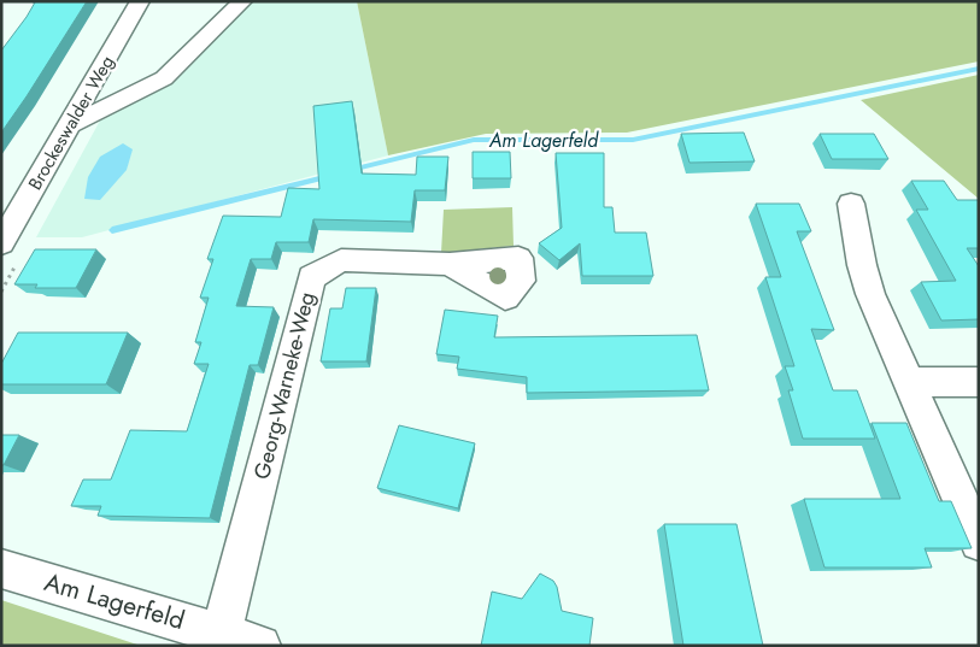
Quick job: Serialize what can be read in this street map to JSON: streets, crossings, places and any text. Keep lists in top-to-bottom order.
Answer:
{
  "streets": {
    "street": ["Brockeswalder Weg", "Georg-Warneke-Weg", "Am Lagerfeld"]
  },
  "crossings": [
    ["Georg-Warneke-Weg", "Am Lagerfeld"]
  ],
  "water": ["Am Lagerfeld"]
}
